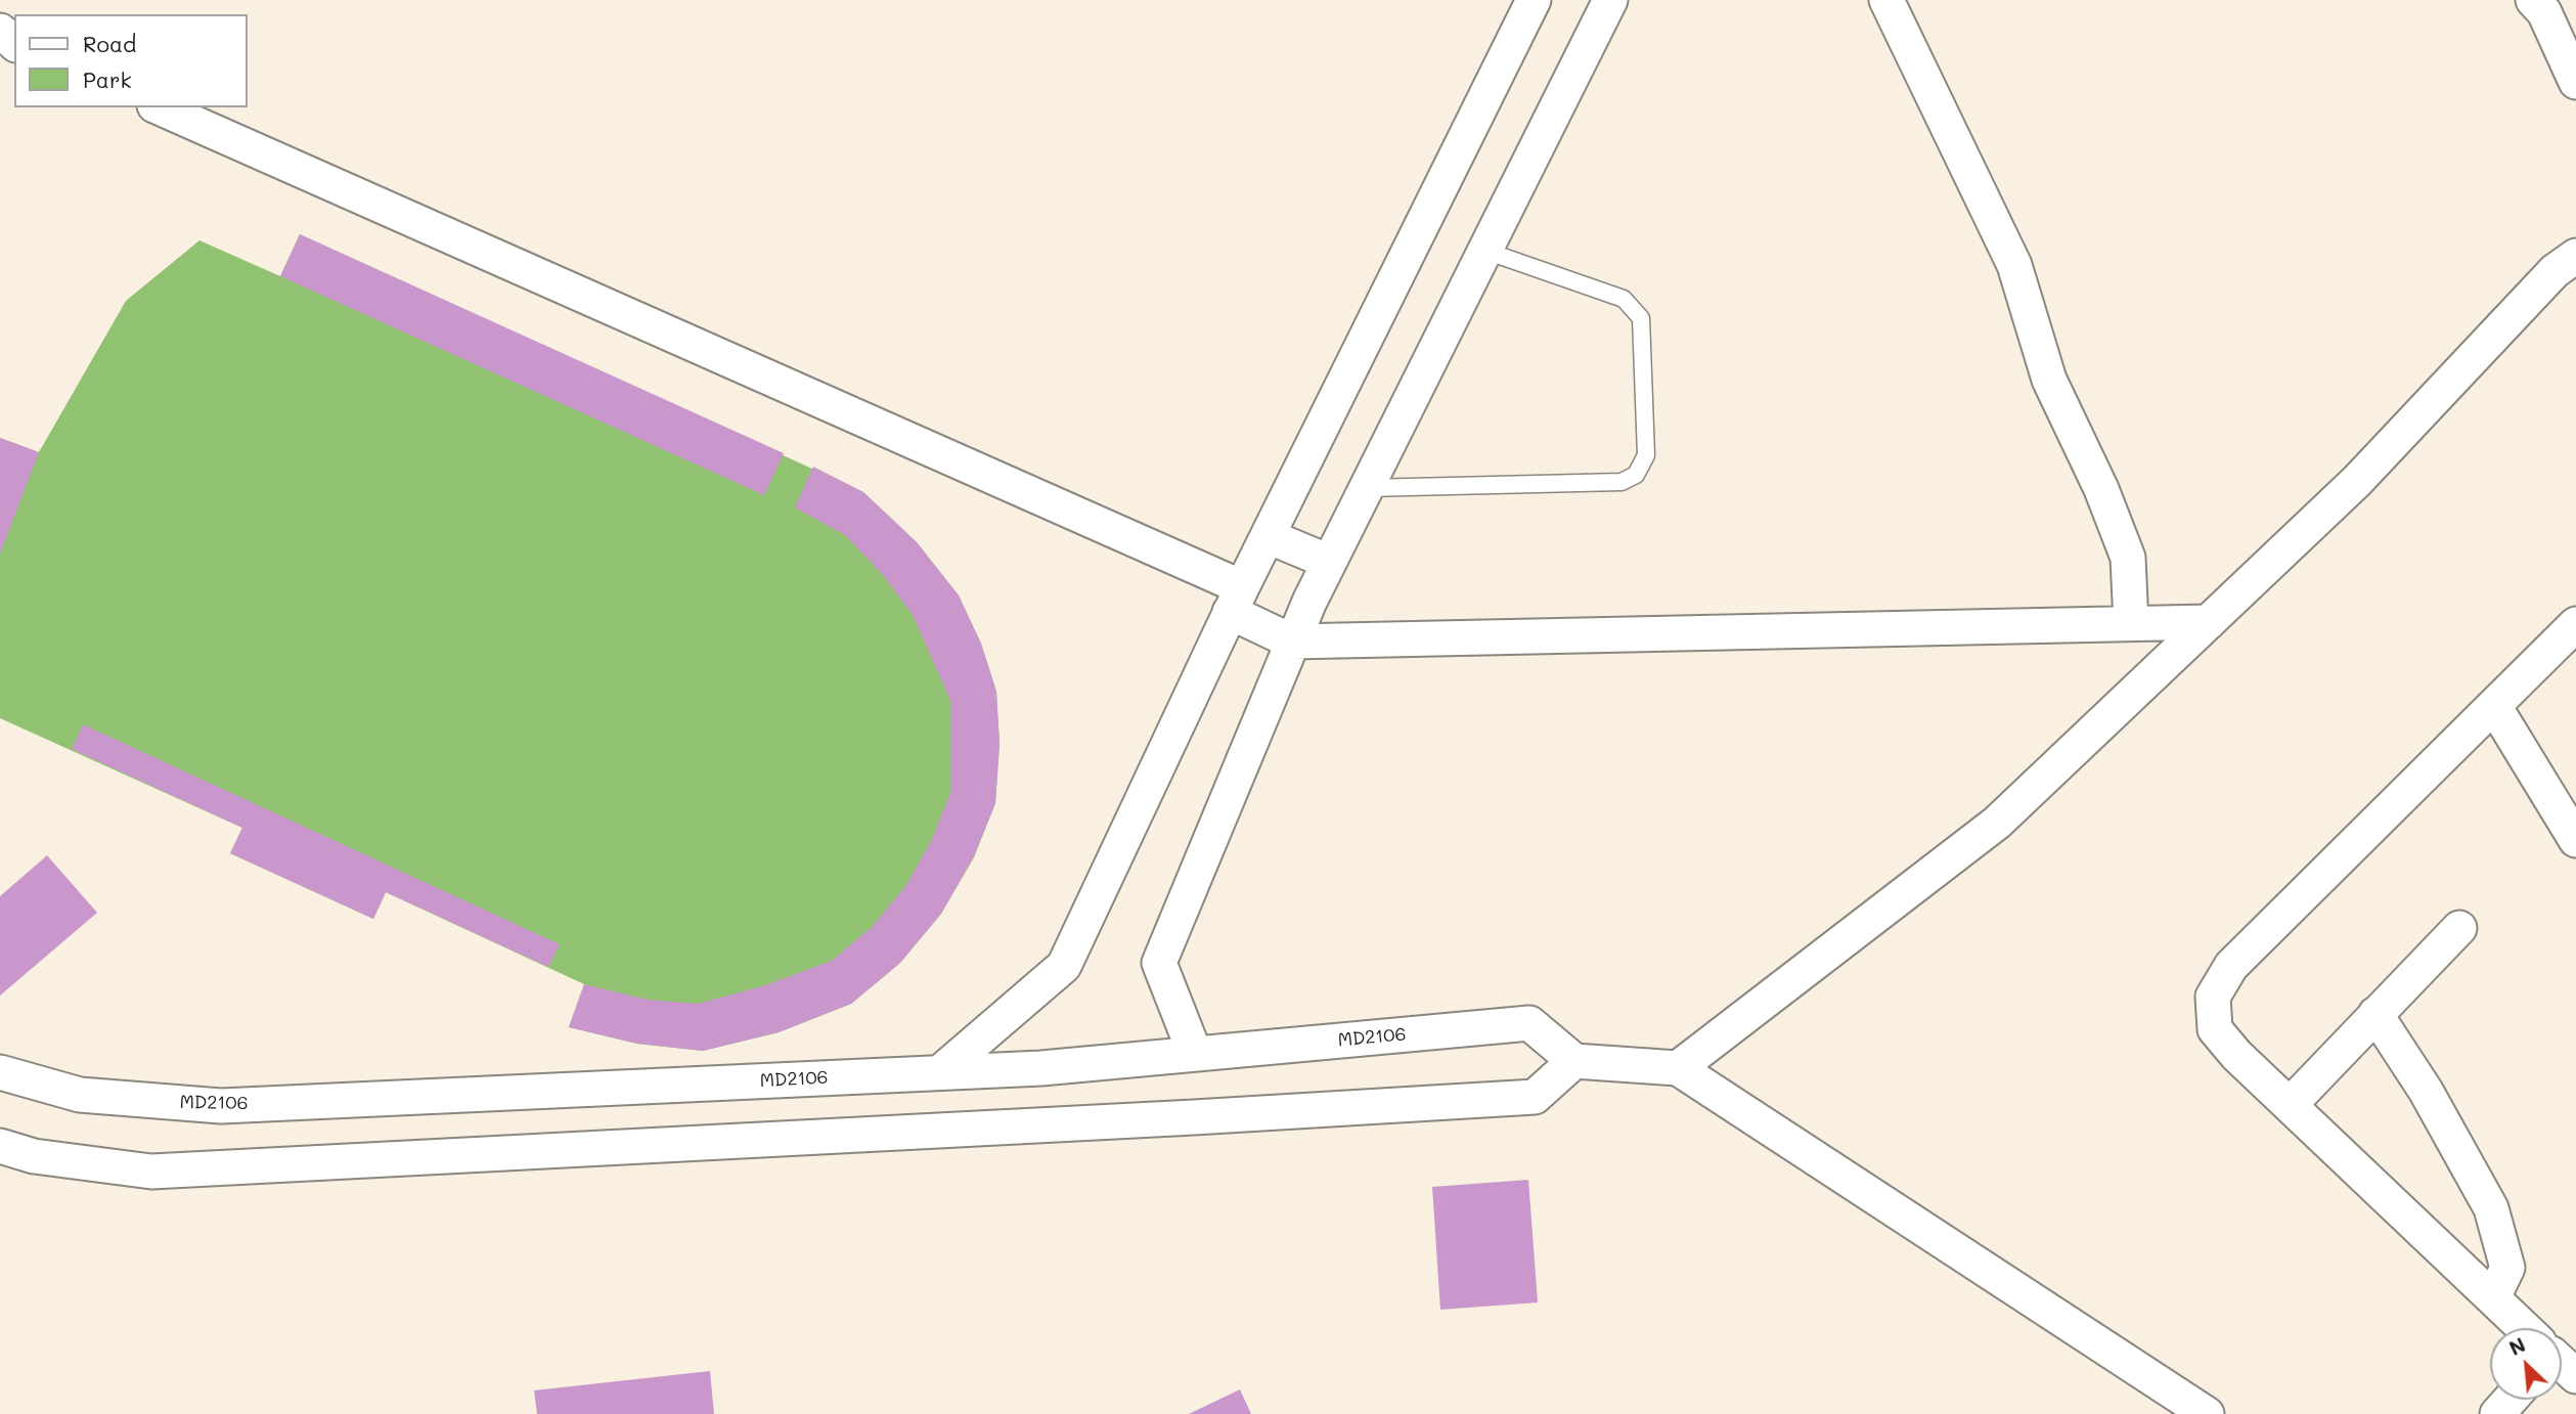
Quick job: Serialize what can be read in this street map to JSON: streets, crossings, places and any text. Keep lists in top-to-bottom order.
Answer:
{
  "streets": {
    "street": ["MD2106"]
  },
  "legend": ["Road", "Park"],
  "north": "top left"
}
